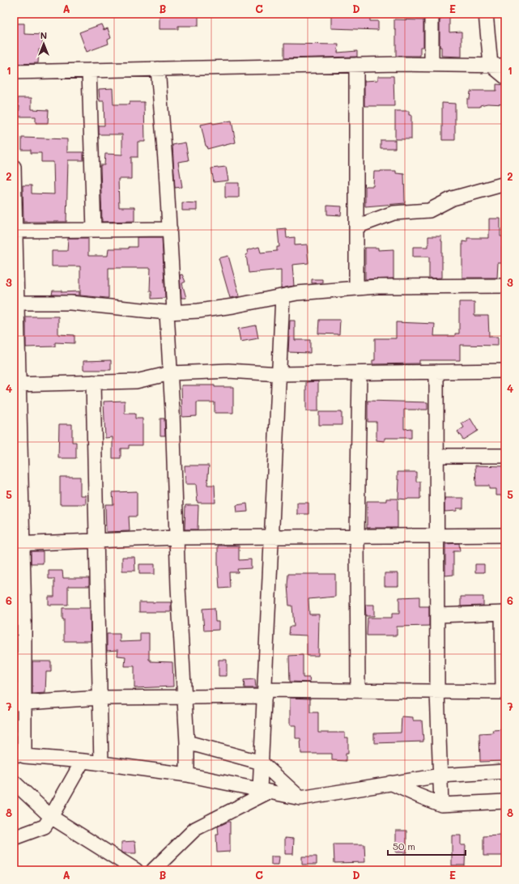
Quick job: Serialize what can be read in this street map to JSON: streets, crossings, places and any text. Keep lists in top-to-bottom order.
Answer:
{
  "scale_bar": "50 m",
  "north": "top",
  "grid": {
    "columns": [
      "A",
      "B",
      "C",
      "D",
      "E"
    ],
    "rows": [
      "1",
      "2",
      "3",
      "4",
      "5",
      "6",
      "7",
      "8"
    ]
  }
}
